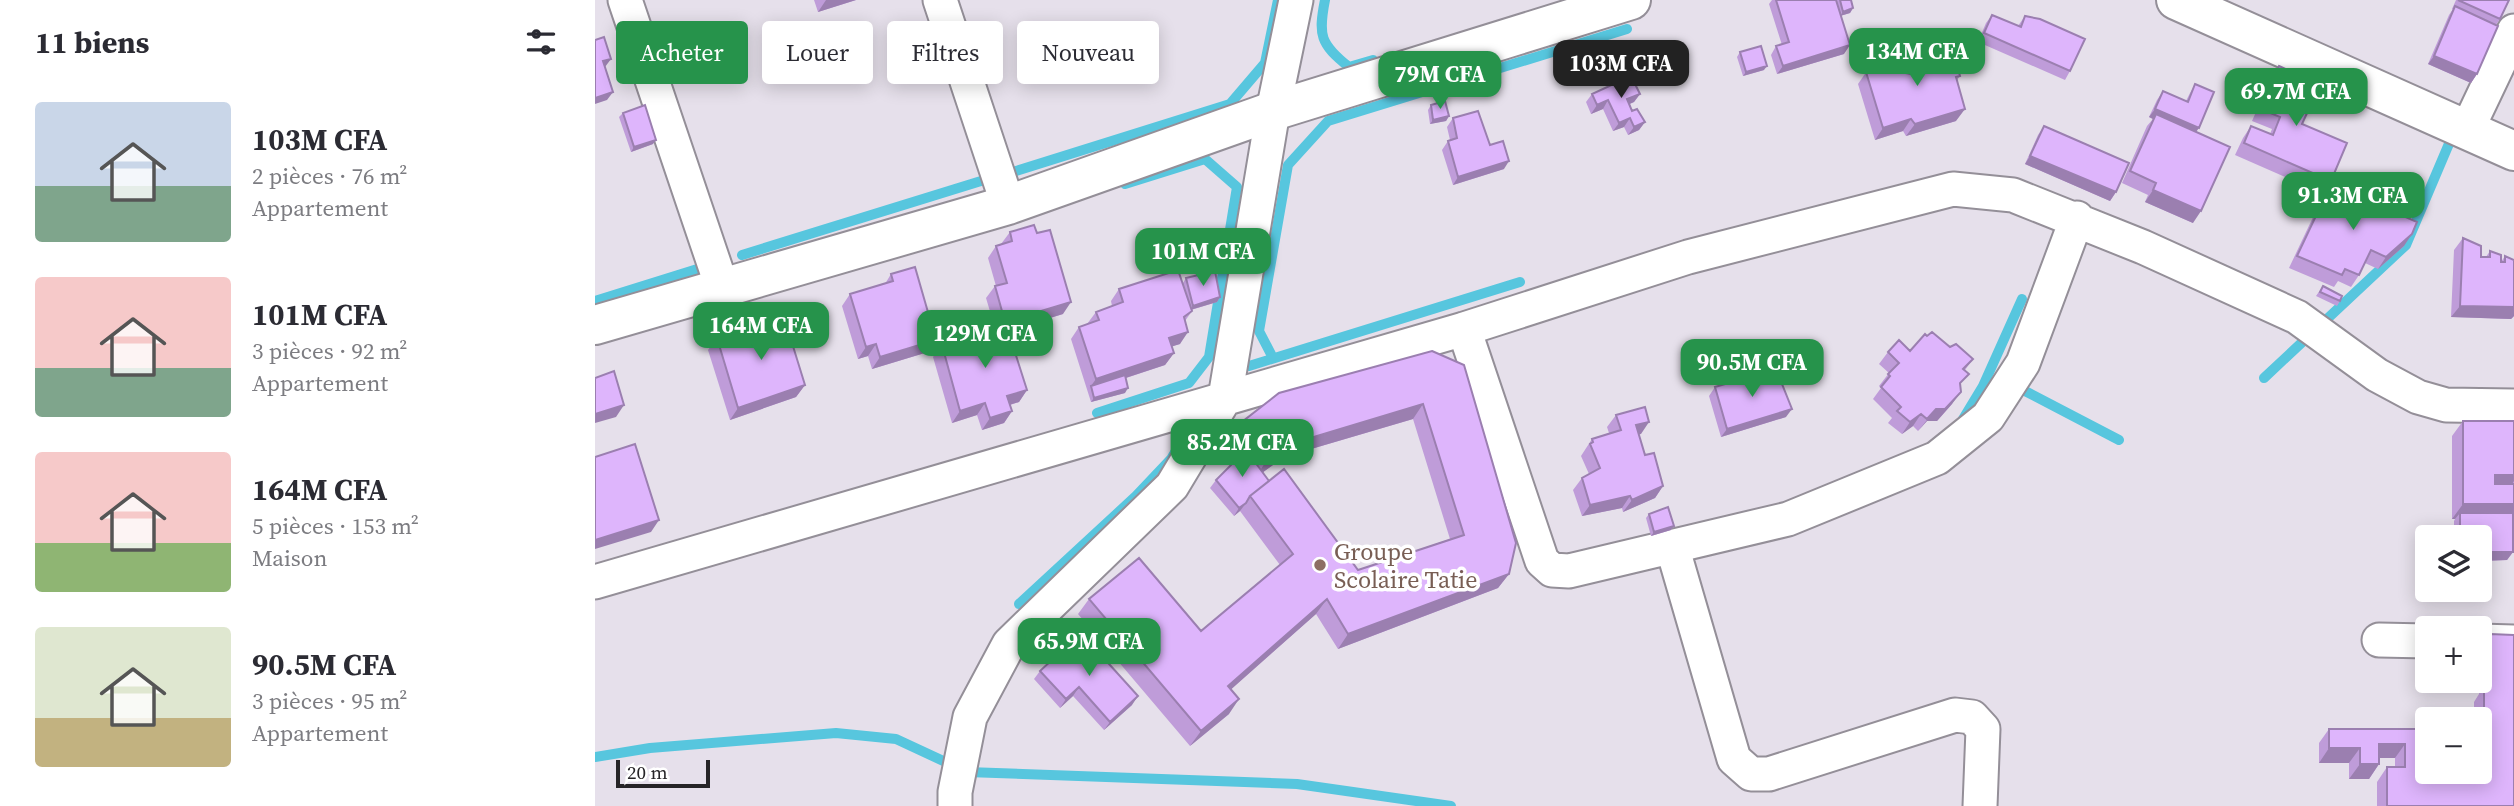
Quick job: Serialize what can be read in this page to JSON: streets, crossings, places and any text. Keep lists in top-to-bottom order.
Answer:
{
  "places": ["Groupe Scolaire Tatie"],
  "scale_bar": "20 m",
  "page": {
    "heading": "11 biens",
    "chip": [
      "Acheter",
      "Louer",
      "Filtres",
      "Nouveau"
    ],
    "price": [
      "134M CFA",
      "103M CFA",
      "79M CFA",
      "69.7M CFA",
      "91.3M CFA",
      "101M CFA",
      "164M CFA",
      "129M CFA",
      "90.5M CFA",
      "85.2M CFA",
      "65.9M CFA"
    ],
    "list": [
      {
        "name": "103M CFA",
        "note": "2 pièces · 76 m² · Appartement"
      },
      {
        "name": "101M CFA",
        "note": "3 pièces · 92 m² · Appartement"
      },
      {
        "name": "164M CFA",
        "note": "5 pièces · 153 m² · Maison"
      },
      {
        "name": "90.5M CFA",
        "note": "3 pièces · 95 m² · Appartement"
      }
    ],
    "map_buttons": ["+", "−"],
    "scale": "20 m"
  }
}
